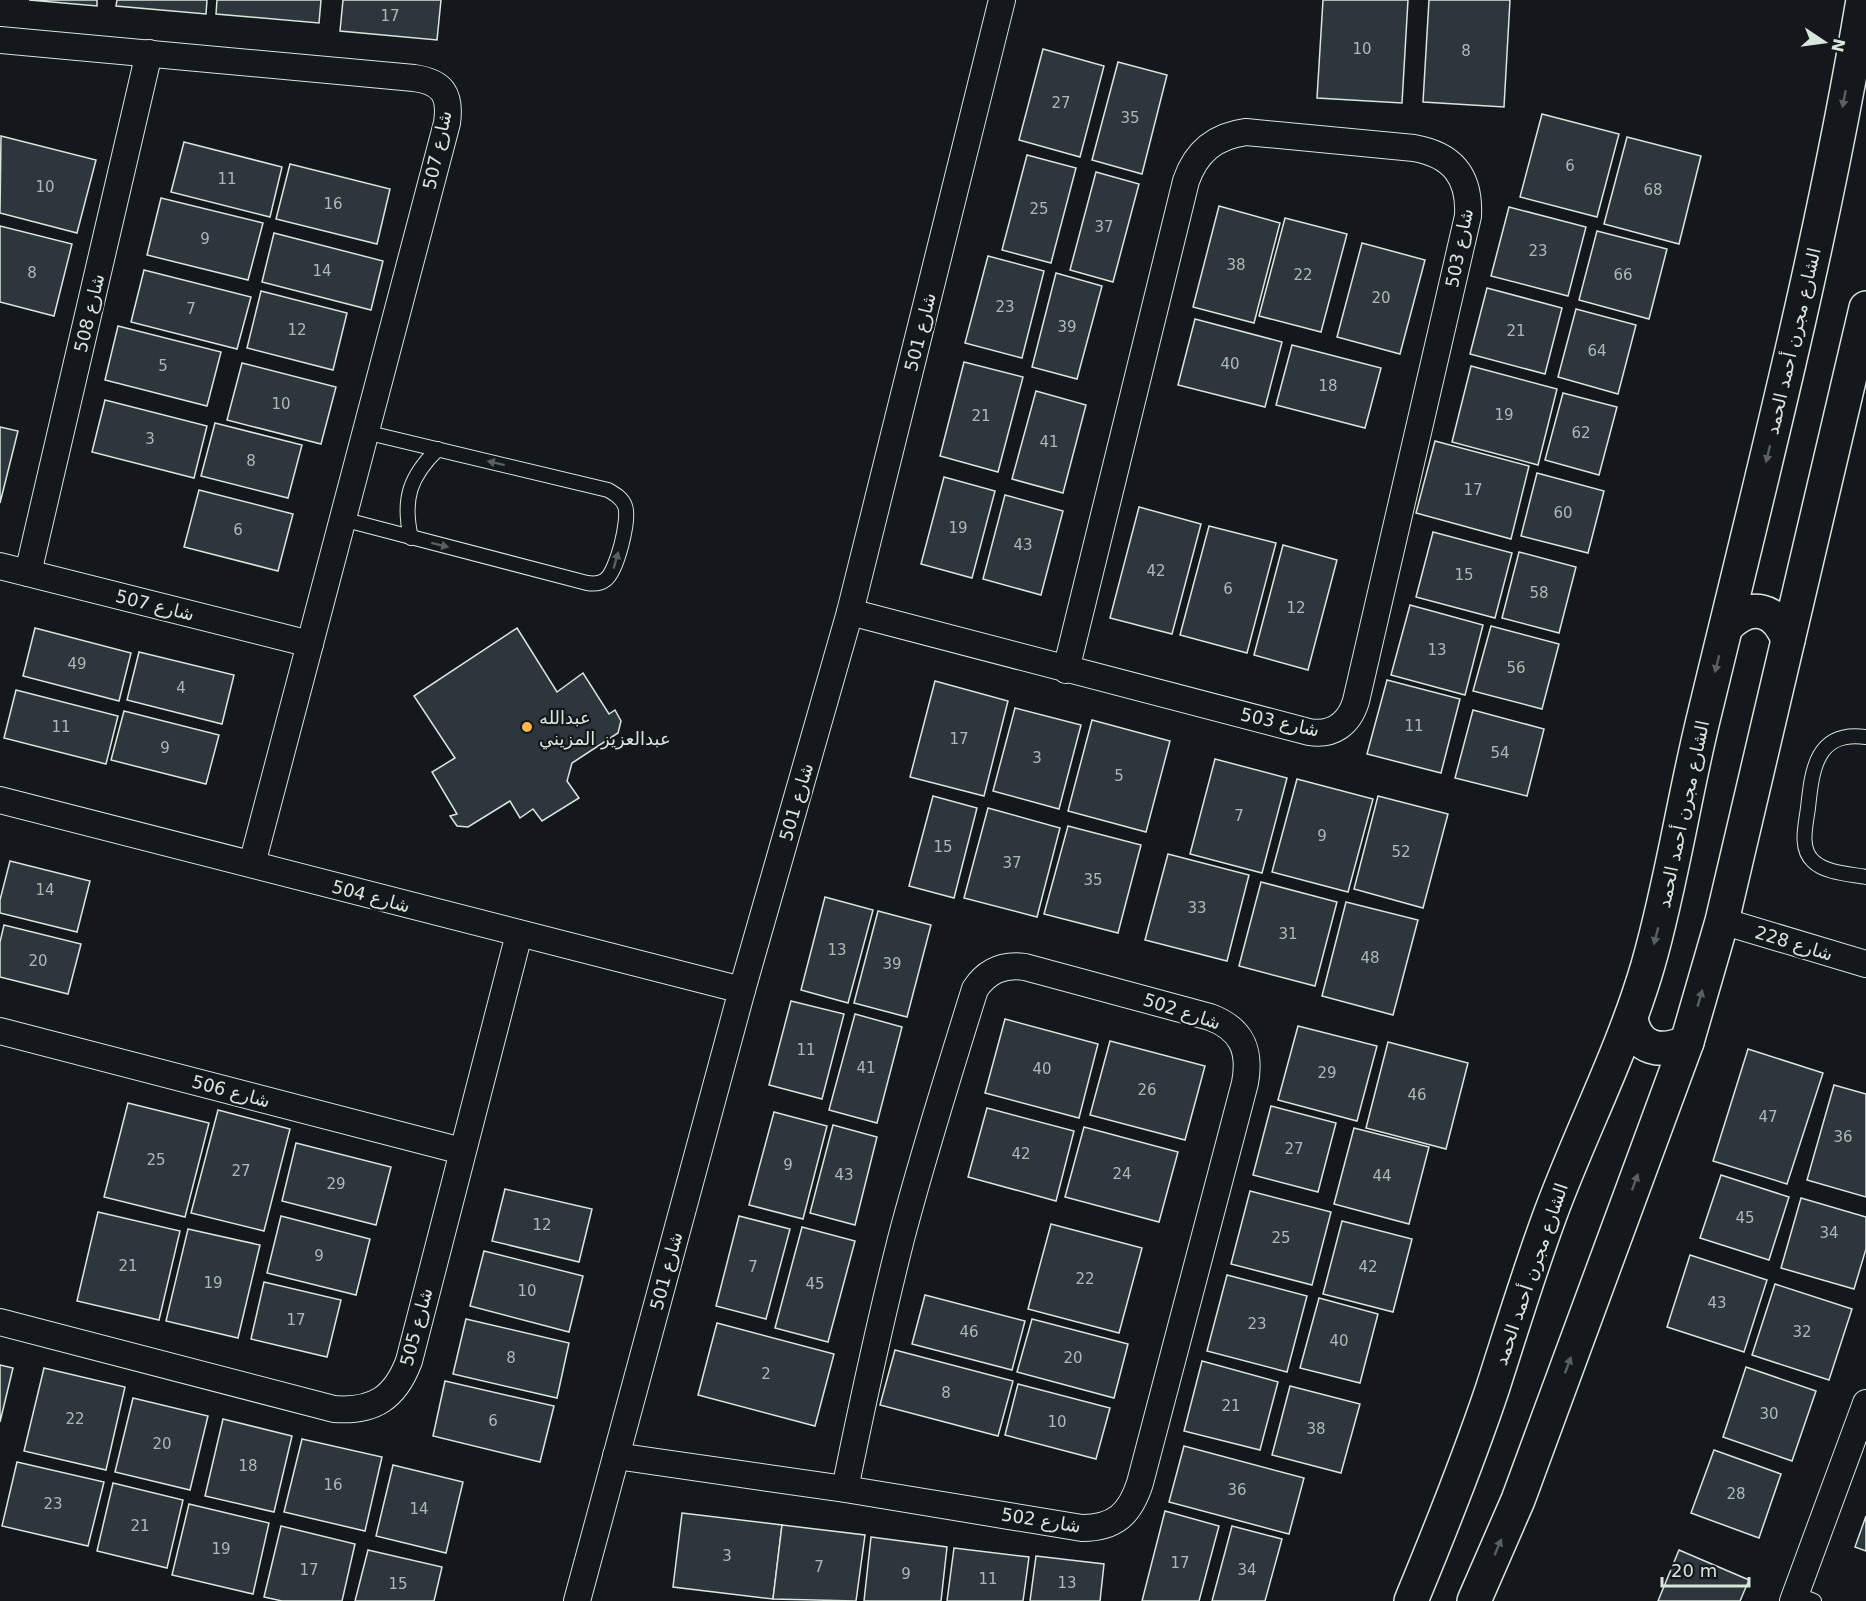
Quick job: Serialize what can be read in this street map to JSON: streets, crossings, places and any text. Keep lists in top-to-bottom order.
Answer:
{
  "streets": {
    "street": [
      "شارع 507",
      "شارع 503",
      "شارع 508",
      "شارع 501",
      "الشارع مجرن أحمد الحمد",
      "شارع 504",
      "شارع 228",
      "شارع 502",
      "شارع 506",
      "شارع 505"
    ]
  },
  "crossings": [
    ["شارع 507", "شارع 508"],
    ["شارع 507", "شارع 504"],
    ["شارع 503", "شارع 501"],
    ["شارع 501", "شارع 504"],
    ["شارع 501", "شارع 502"],
    ["شارع 504", "شارع 505"],
    ["شارع 506", "شارع 505"]
  ],
  "places": ["عبدالله عبدالعزيز المزيني"],
  "house_numbers": [
    "17",
    "10",
    "8",
    "27",
    "35",
    "6",
    "11",
    "10",
    "68",
    "16",
    "25",
    "37",
    "9",
    "23",
    "38",
    "14",
    "8",
    "22",
    "66",
    "20",
    "23",
    "7",
    "39",
    "12",
    "21",
    "64",
    "40",
    "5",
    "18",
    "10",
    "19",
    "21",
    "62",
    "3",
    "41",
    "8",
    "17",
    "60",
    "19",
    "6",
    "43",
    "42",
    "15",
    "6",
    "58",
    "12",
    "13",
    "49",
    "56",
    "4",
    "11",
    "11",
    "17",
    "9",
    "54",
    "3",
    "5",
    "7",
    "9",
    "15",
    "52",
    "37",
    "35",
    "14",
    "33",
    "31",
    "13",
    "48",
    "20",
    "39",
    "11",
    "41",
    "40",
    "29",
    "26",
    "46",
    "47",
    "36",
    "27",
    "42",
    "25",
    "9",
    "27",
    "24",
    "43",
    "44",
    "29",
    "45",
    "12",
    "34",
    "25",
    "9",
    "21",
    "7",
    "42",
    "22",
    "19",
    "45",
    "10",
    "43",
    "17",
    "23",
    "46",
    "32",
    "40",
    "8",
    "20",
    "2",
    "8",
    "21",
    "30",
    "22",
    "6",
    "10",
    "38",
    "20",
    "18",
    "16",
    "36",
    "28",
    "23",
    "14",
    "21",
    "19",
    "3",
    "17",
    "7",
    "17",
    "34",
    "9",
    "11",
    "13",
    "15"
  ],
  "scale_bar": "20 m",
  "north": "right"
}
